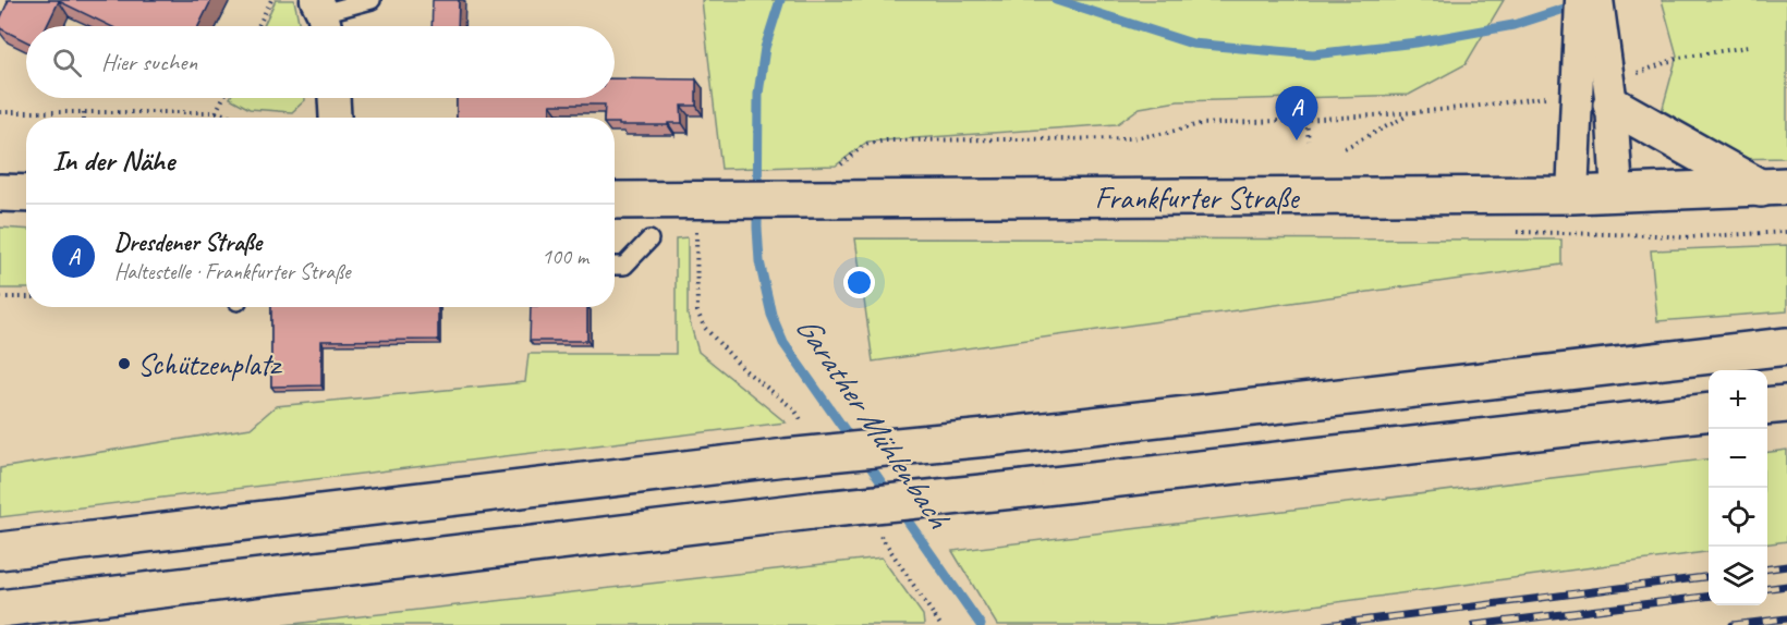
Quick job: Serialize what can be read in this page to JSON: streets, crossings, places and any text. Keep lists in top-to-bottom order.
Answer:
{
  "streets": {
    "main road": ["Frankfurter Straße"]
  },
  "water": ["Garather Mühlenbach"],
  "places": ["Schützenplatz"],
  "page": {
    "search": "Hier suchen",
    "pins": "A",
    "heading": "In der Nähe",
    "list": [
      {
        "mark": "A",
        "name": "Dresdener Straße",
        "note": "Haltestelle · Frankfurter Straße",
        "value": "100 m"
      }
    ],
    "map_buttons": ["+", "−"]
  }
}
